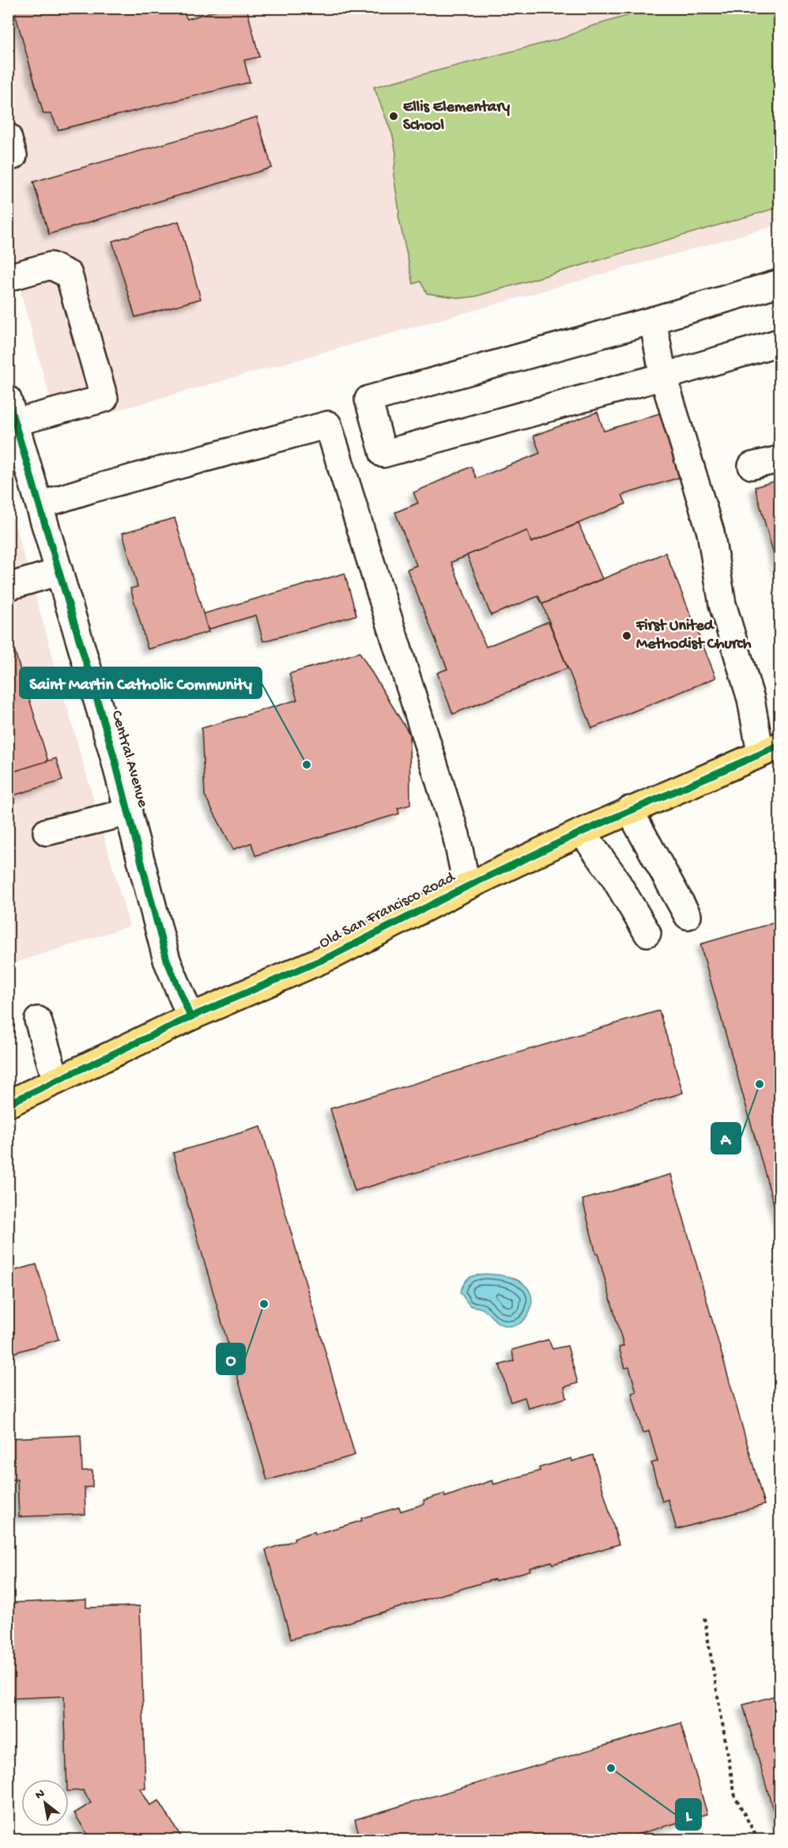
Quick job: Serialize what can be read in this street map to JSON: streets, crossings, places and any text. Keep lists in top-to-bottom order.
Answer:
{
  "streets": {
    "main road": ["Old San Francisco Road"],
    "street": ["Central Avenue"]
  },
  "crossings": [
    ["Central Avenue", "Old San Francisco Road"]
  ],
  "places": [
    "Ellis Elementary School",
    "First United Methodist Church",
    "Saint Martin Catholic Community",
    "A",
    "O",
    "L"
  ],
  "north": "top left"
}
